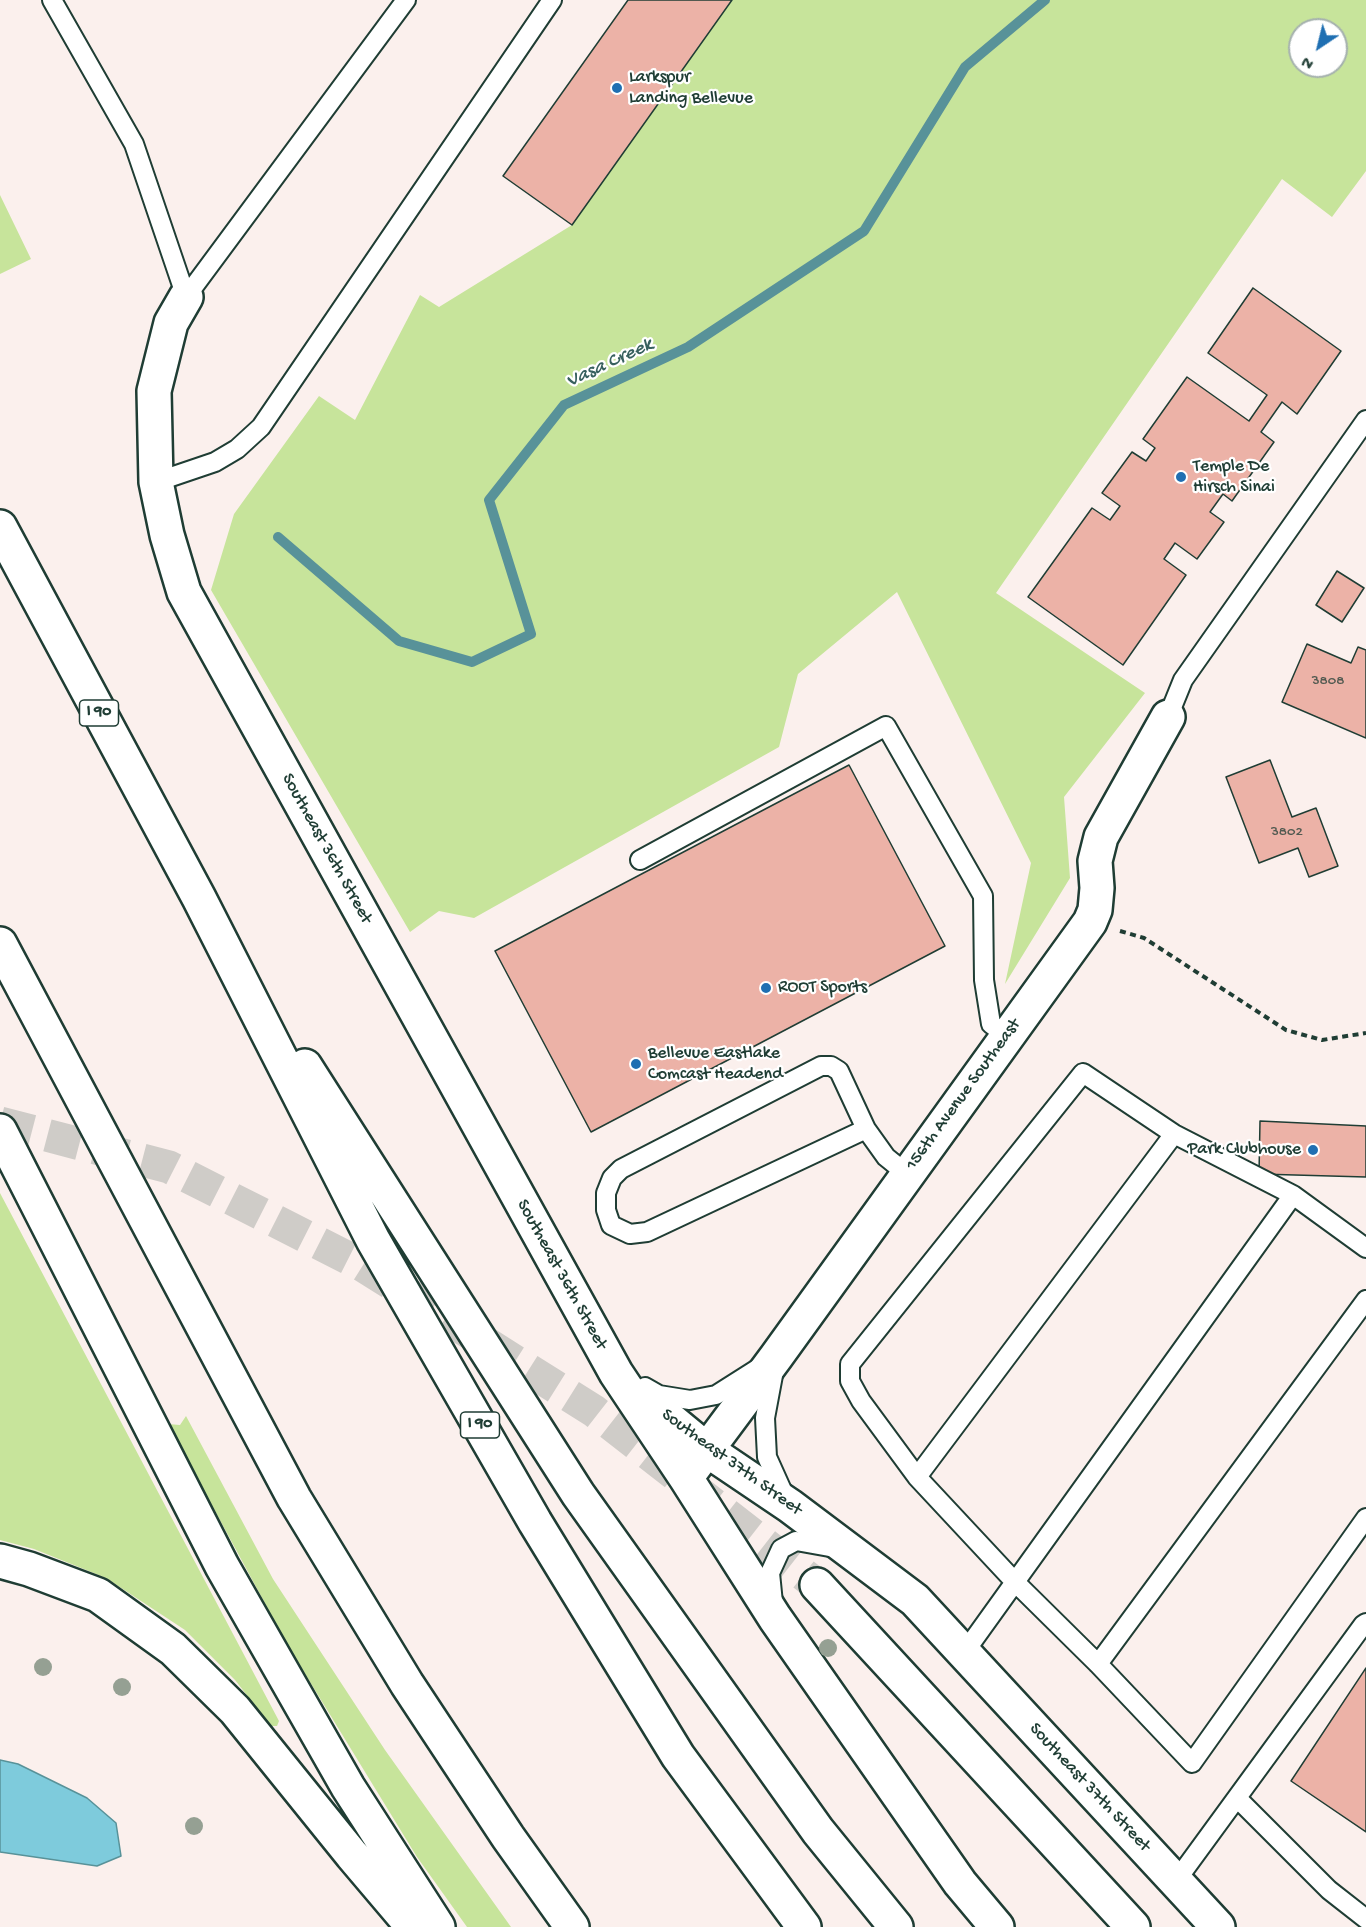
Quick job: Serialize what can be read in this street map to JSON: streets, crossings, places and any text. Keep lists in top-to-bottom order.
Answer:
{
  "streets": {
    "main road": [
      "I 90",
      "Southeast 36th Street",
      "156th Avenue Southeast",
      "Southeast 37th Street"
    ]
  },
  "crossings": [
    ["Southeast 36th Street", "Southeast 37th Street"],
    ["156th Avenue Southeast", "Southeast 37th Street"]
  ],
  "water": ["Vasa Creek"],
  "places": [
    "Larkspur Landing Bellevue",
    "Temple De Hirsch Sinai",
    "ROOT Sports",
    "Bellevue Eastlake Comcast Headend",
    "Park Clubhouse"
  ],
  "house_numbers": ["3808", "3802"],
  "north": "bottom left"
}
